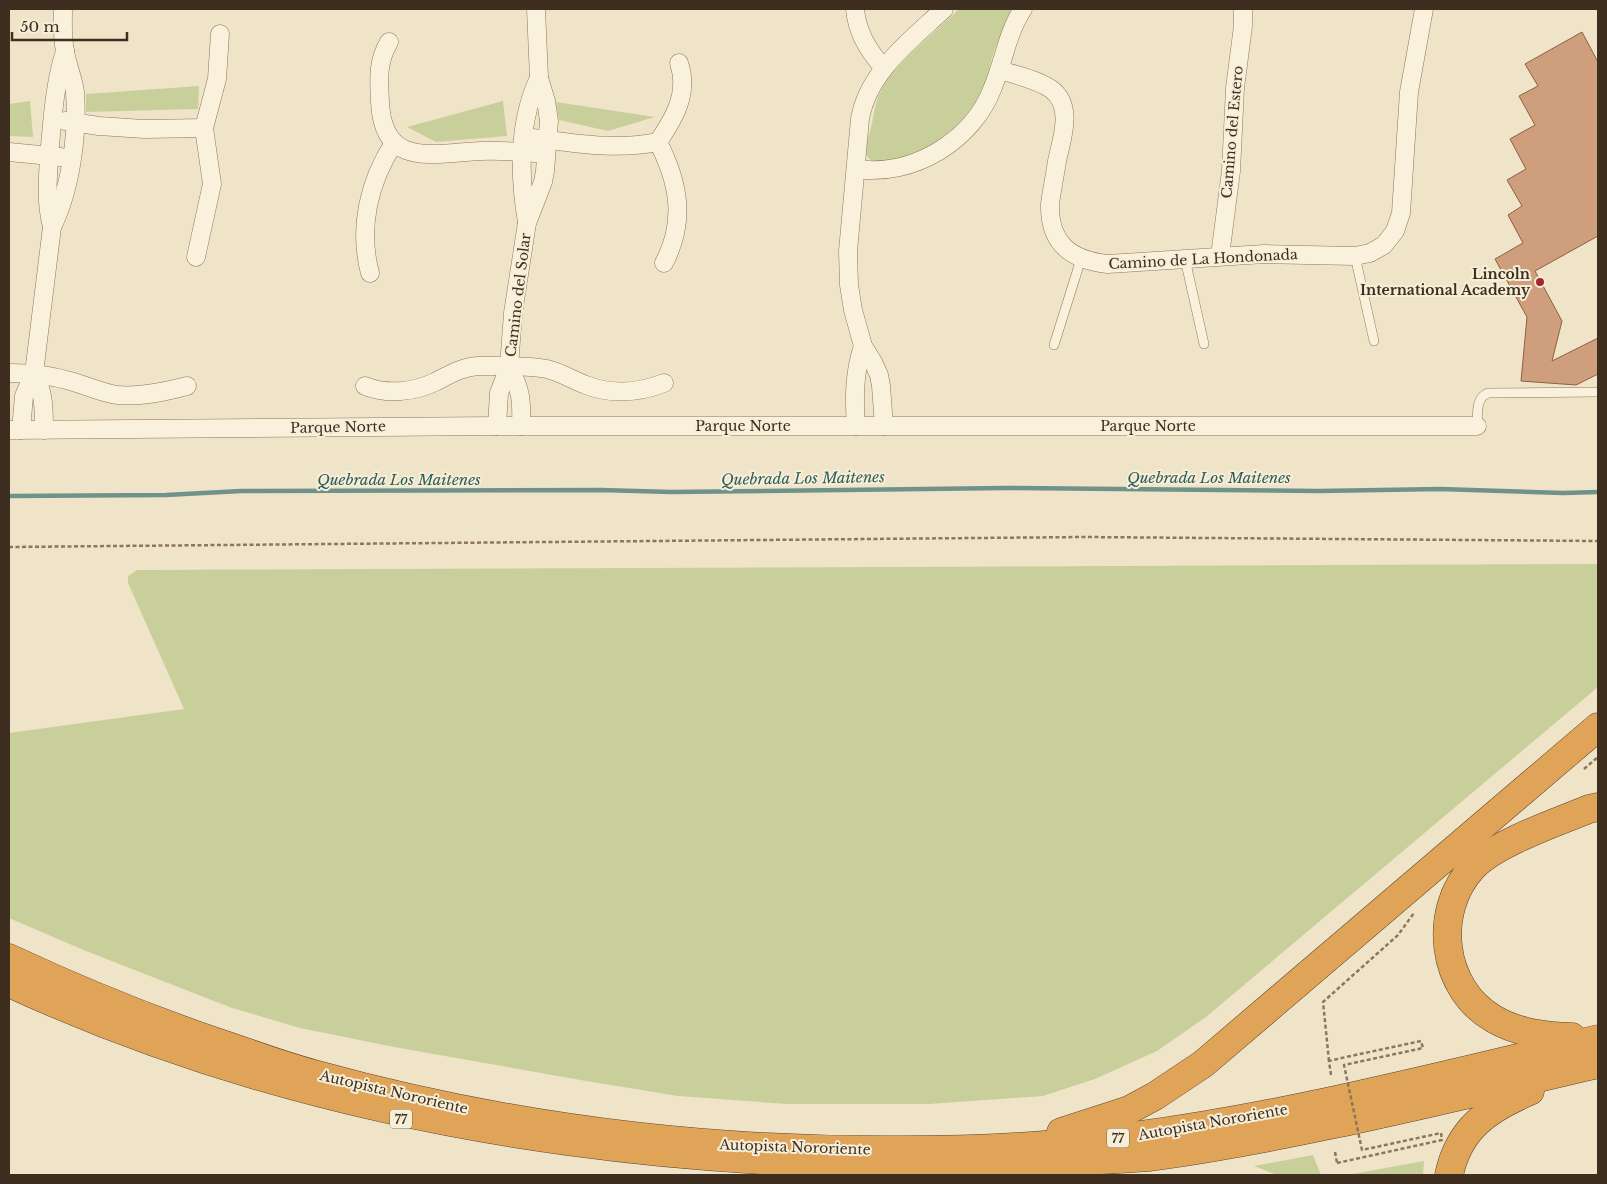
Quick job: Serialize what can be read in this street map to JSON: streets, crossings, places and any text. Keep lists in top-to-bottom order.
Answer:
{
  "streets": {
    "highway": ["Autopista Nororiente", "77"],
    "street": [
      "Camino del Estero",
      "Camino de La Hondonada",
      "Camino del Solar",
      "Parque Norte"
    ]
  },
  "crossings": [
    ["Camino del Estero", "Camino de La Hondonada"],
    ["Camino del Solar", "Parque Norte"]
  ],
  "water": ["Quebrada Los Maitenes"],
  "places": ["Lincoln International Academy"],
  "scale_bar": "50 m"
}
